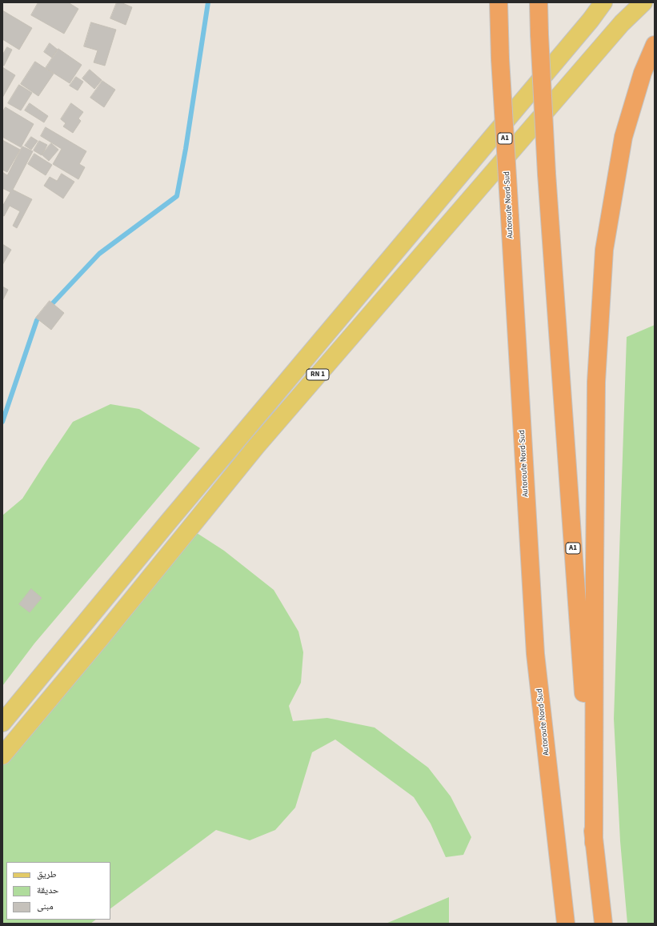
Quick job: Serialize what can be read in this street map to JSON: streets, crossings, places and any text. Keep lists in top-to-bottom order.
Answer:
{
  "streets": {
    "highway": ["A1", "Autoroute Nord-Sud"],
    "main road": ["RN 1"]
  },
  "legend": ["طريق", "حديقة", "مبنى"]
}
